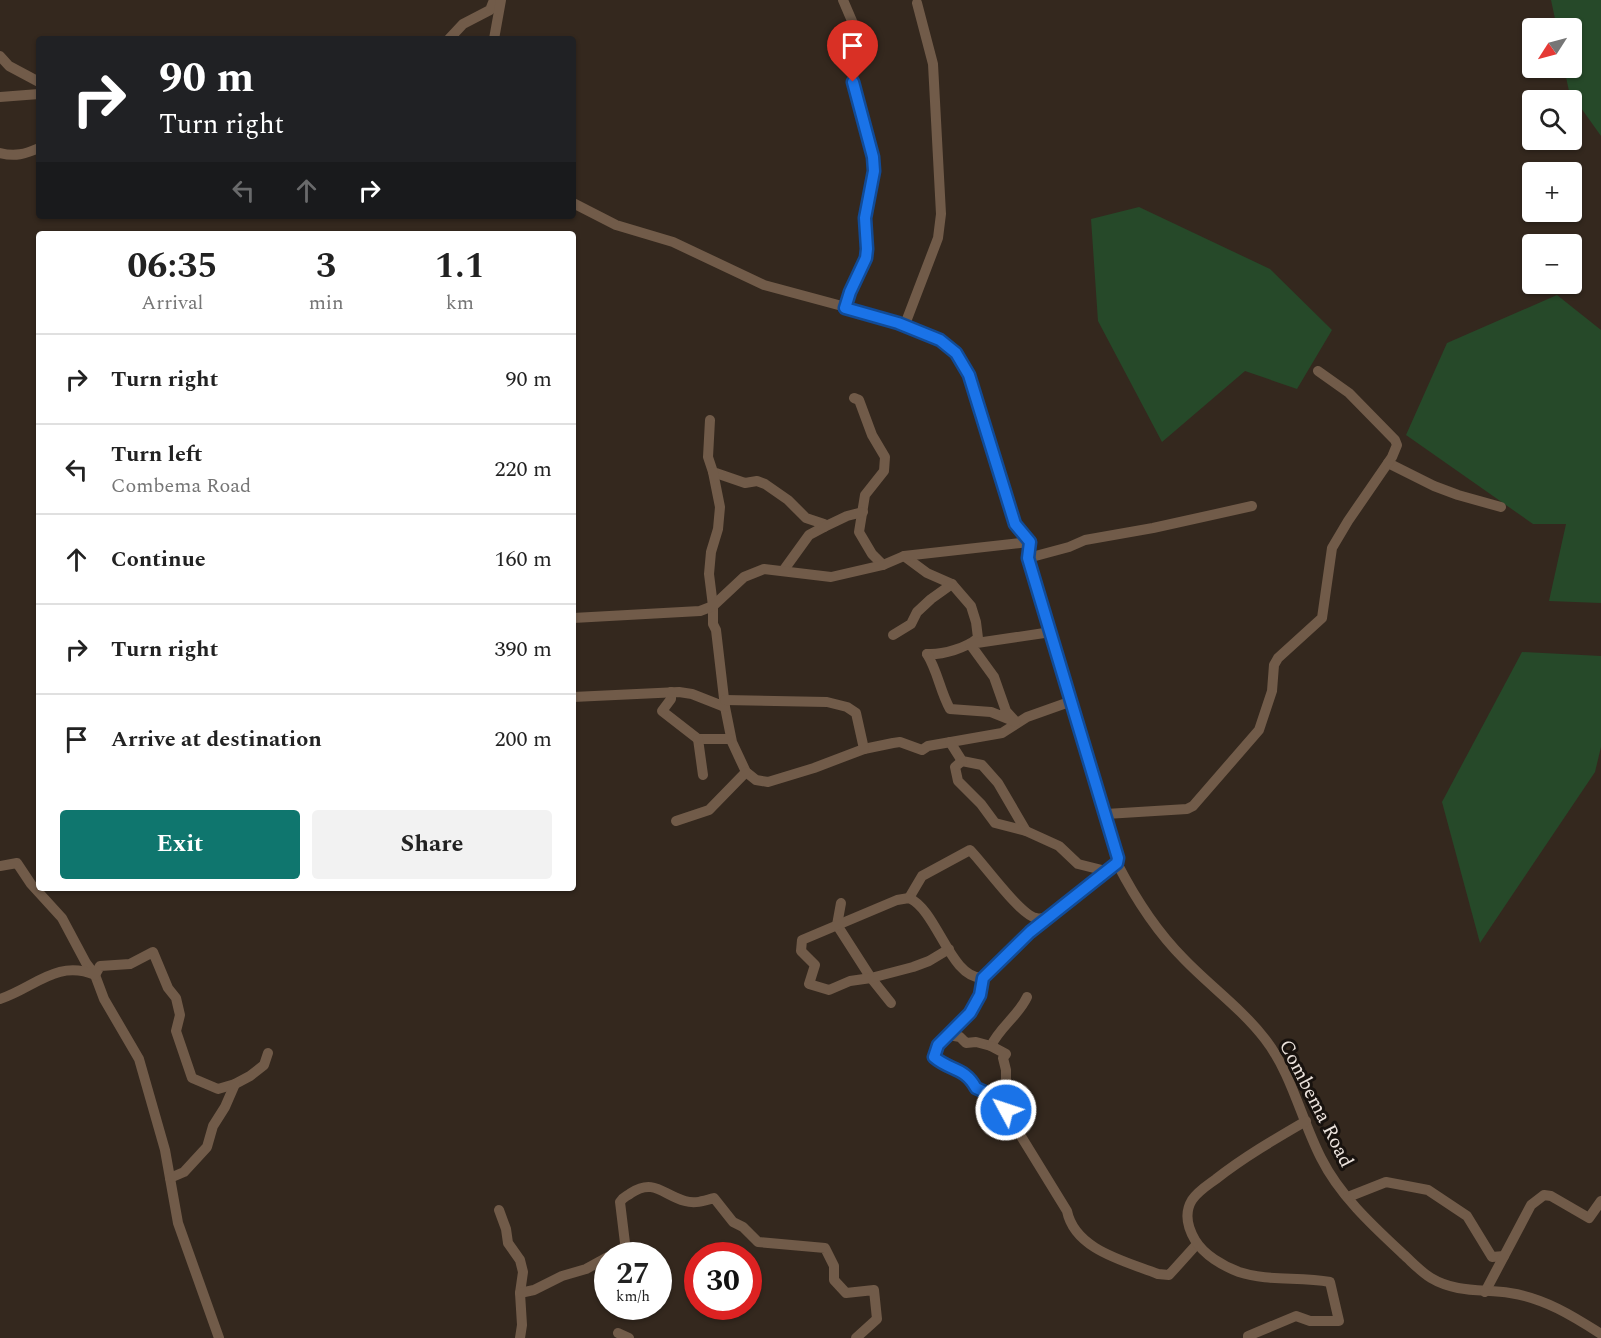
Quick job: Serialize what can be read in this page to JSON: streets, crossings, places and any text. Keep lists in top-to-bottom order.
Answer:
{
  "streets": {
    "street": ["Combema Road"]
  },
  "north": "bottom left",
  "page": {
    "map_buttons": ["+", "−"],
    "turn": ["90 m", "Turn right"],
    "eta": [
      "06:35",
      "Arrival",
      "3",
      "min",
      "1.1",
      "km"
    ],
    "list": [
      {
        "name": "Turn right",
        "value": "90 m"
      },
      {
        "name": "Turn left",
        "note": "Combema Road",
        "value": "220 m"
      },
      {
        "name": "Continue",
        "value": "160 m"
      },
      {
        "name": "Turn right",
        "value": "390 m"
      },
      {
        "name": "Arrive at destination",
        "value": "200 m"
      }
    ],
    "buttons": ["Exit", "Share"],
    "speed": "27 km/h",
    "limit": "30"
  }
}
